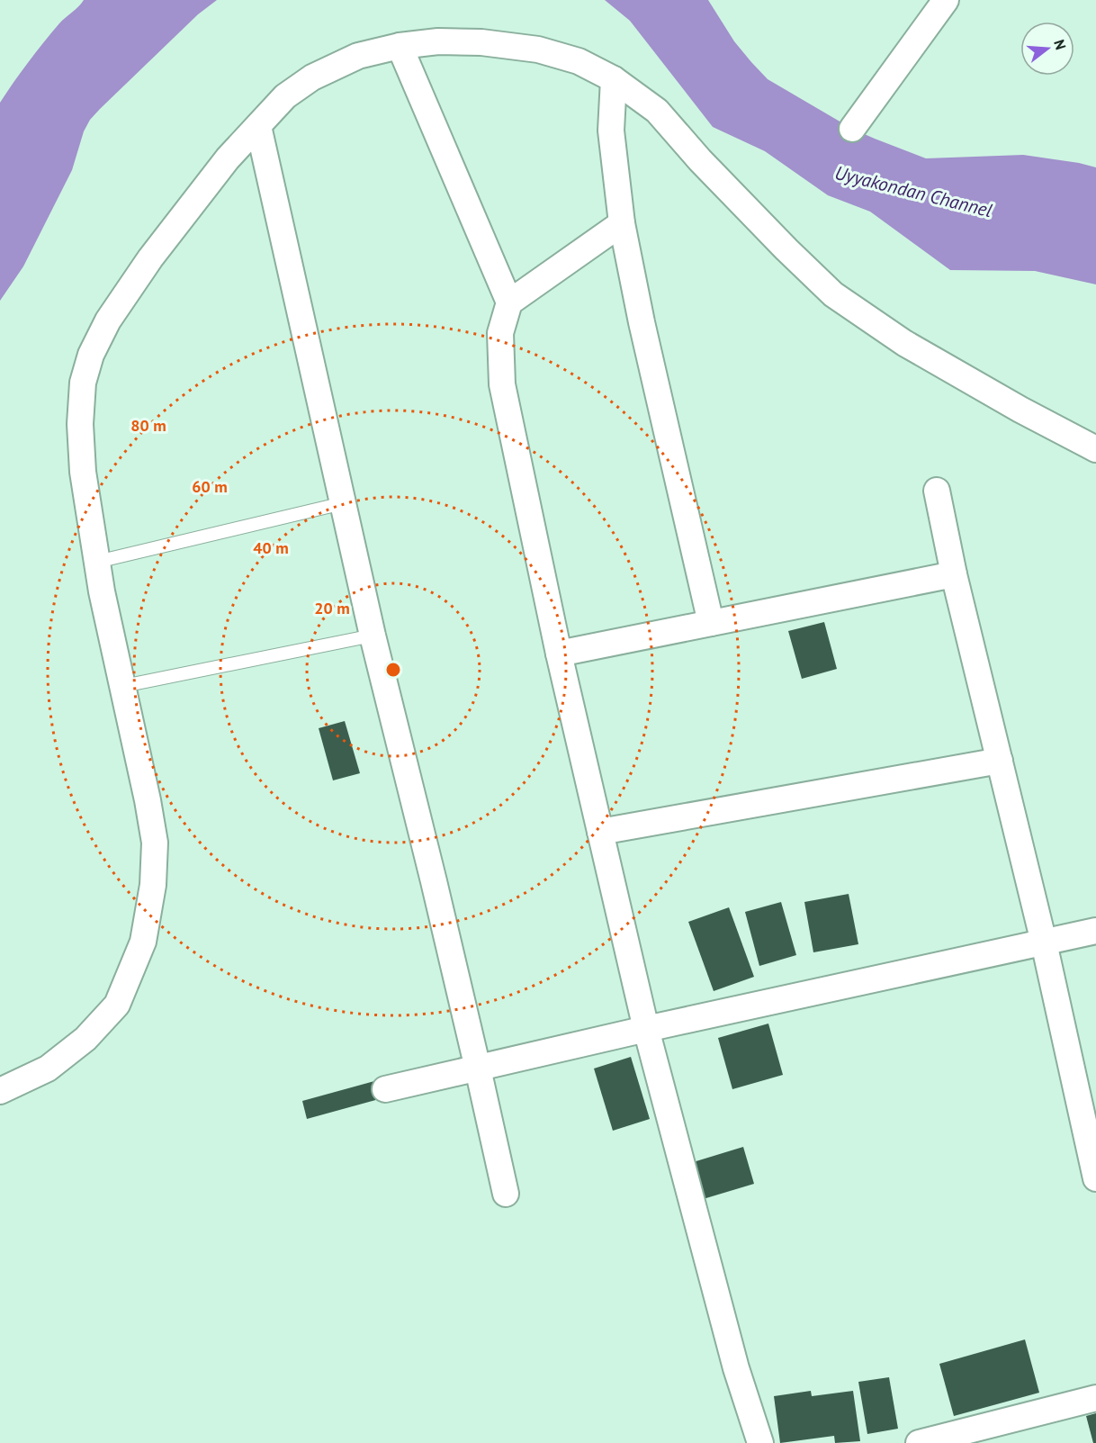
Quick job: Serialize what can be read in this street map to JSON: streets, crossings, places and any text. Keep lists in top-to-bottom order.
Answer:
{
  "water": ["Uyyakondan Channel"],
  "north": "right",
  "rings": [
    "80 m",
    "60 m",
    "40 m",
    "20 m"
  ]
}
